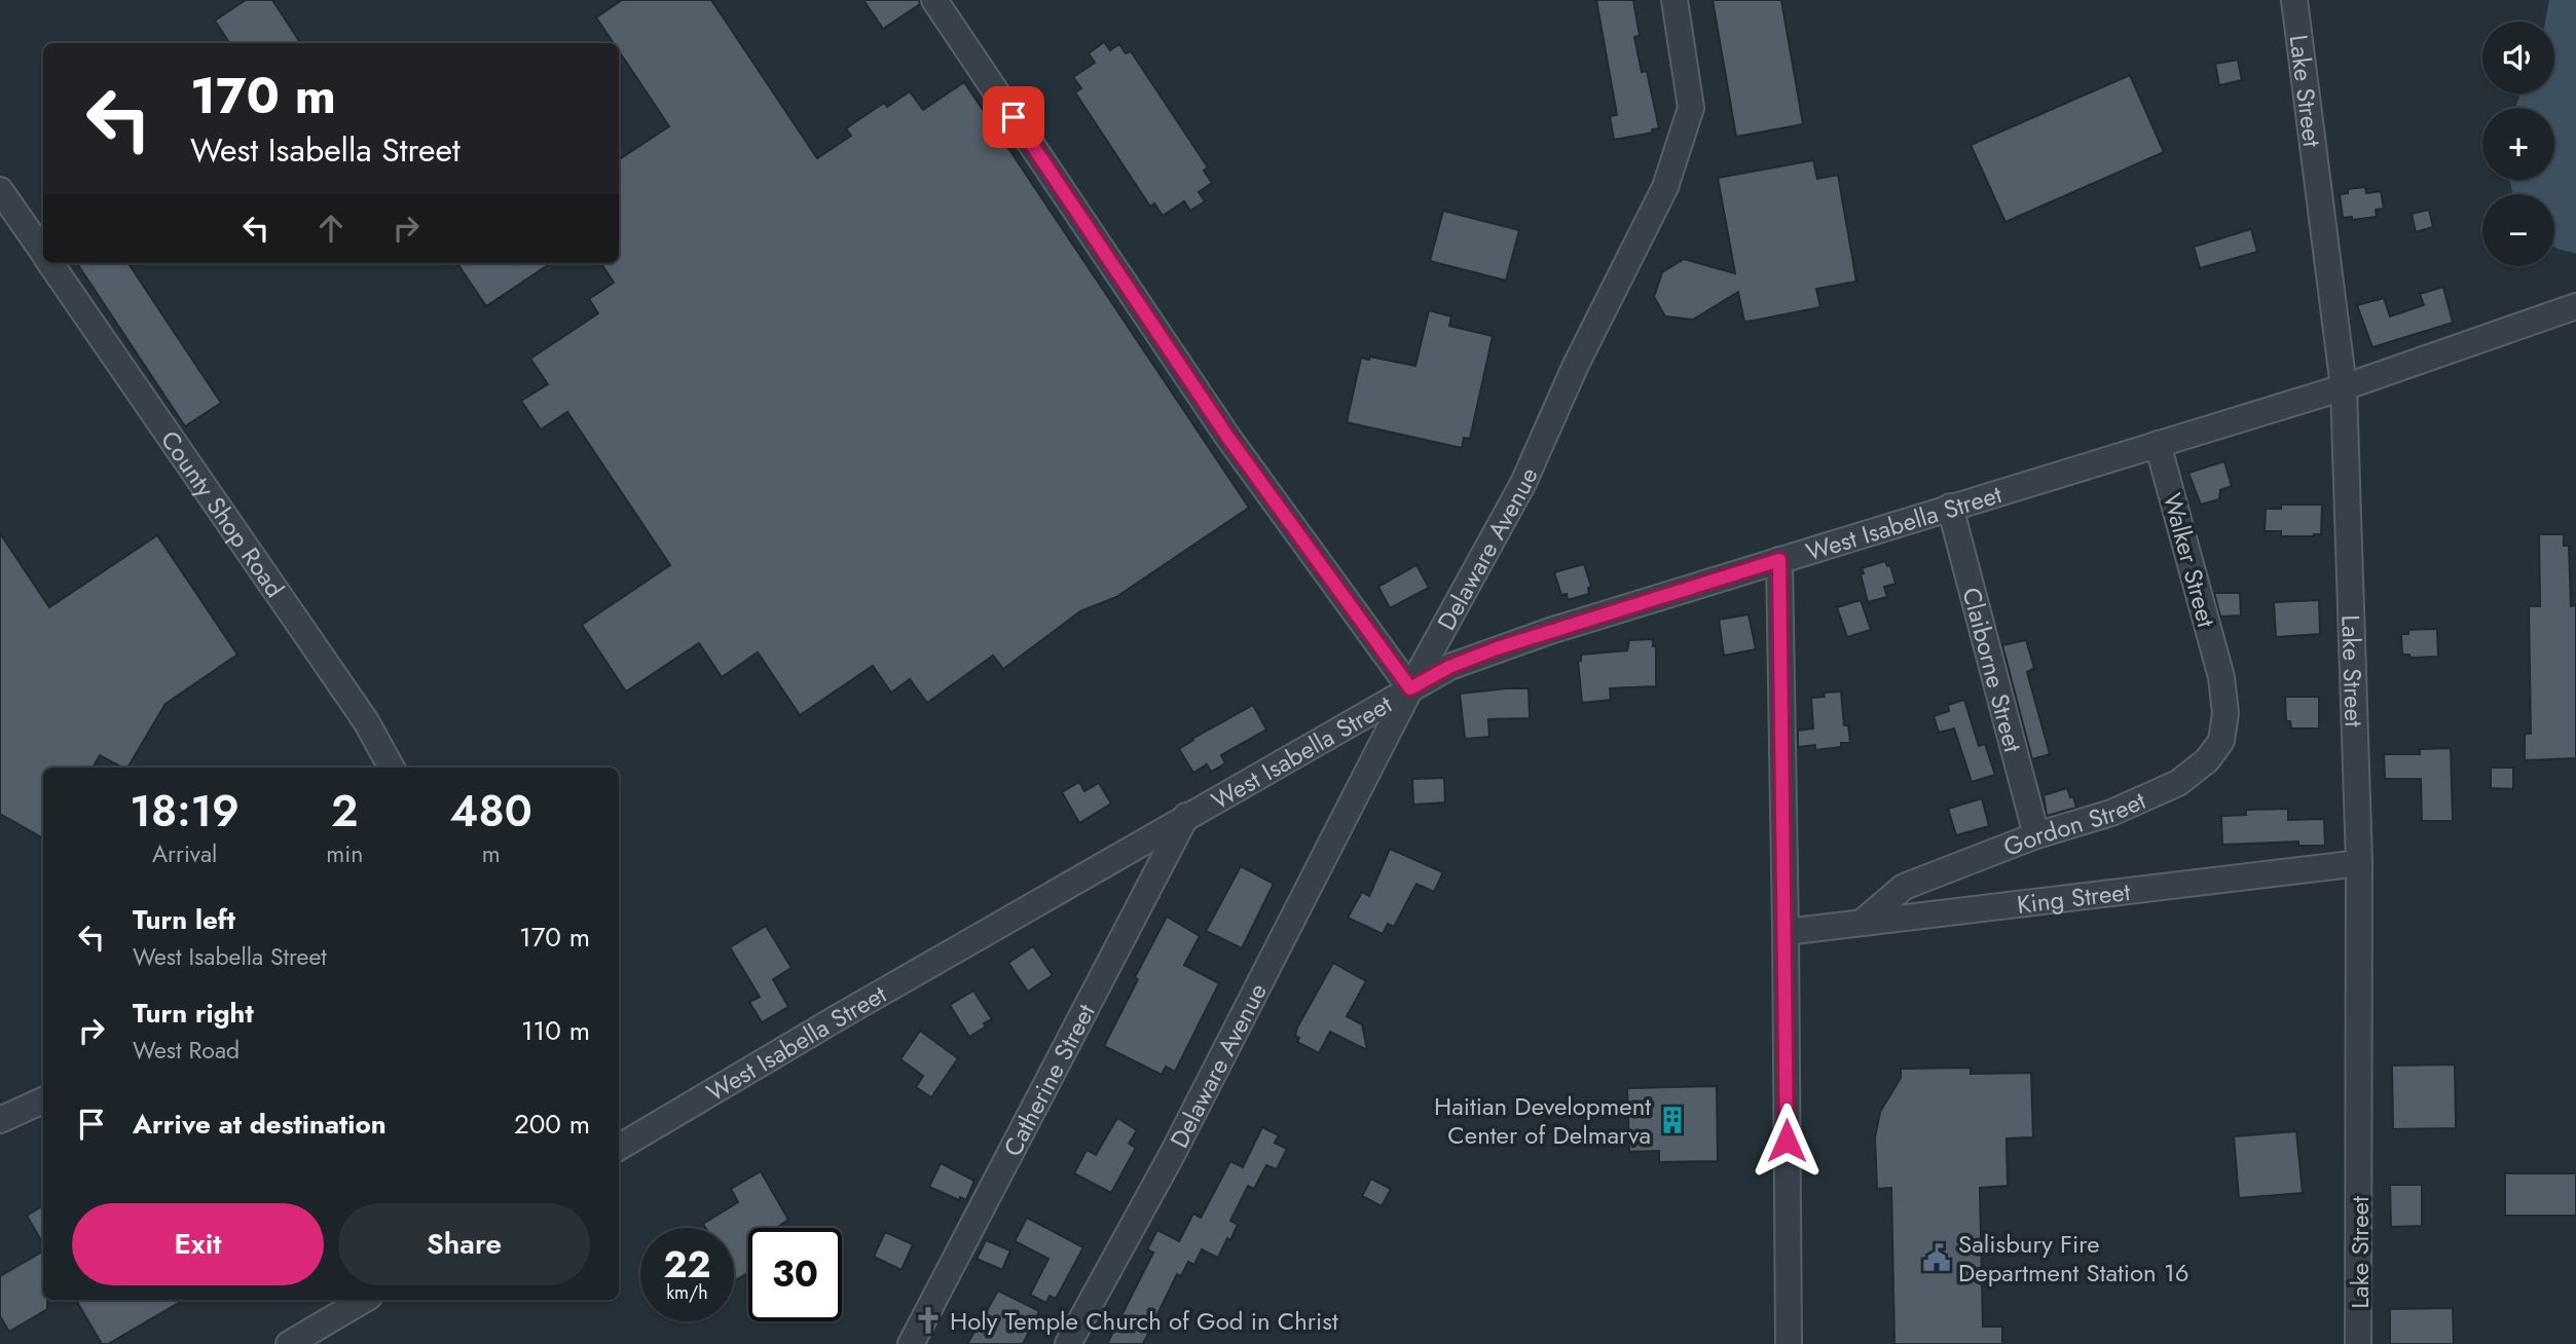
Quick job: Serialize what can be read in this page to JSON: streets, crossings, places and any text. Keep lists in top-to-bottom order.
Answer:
{
  "streets": {
    "street": [
      "Lake Street",
      "County Shop Road",
      "West Isabella Street",
      "Delaware Avenue",
      "Walker Street",
      "Claiborne Street",
      "Gordon Street",
      "King Street",
      "Catherine Street"
    ]
  },
  "crossings": [
    ["Lake Street", "West Isabella Street"],
    ["Lake Street", "King Street"],
    ["West Isabella Street", "Delaware Avenue"],
    ["West Isabella Street", "Walker Street"],
    ["West Isabella Street", "Claiborne Street"],
    ["West Isabella Street", "Catherine Street"],
    ["Walker Street", "Gordon Street"],
    ["Claiborne Street", "Gordon Street"],
    ["Gordon Street", "King Street"]
  ],
  "places": {
    "building": ["Haitian Development Center of Delmarva"],
    "public building": ["Salisbury Fire Department Station 16"],
    "church": ["Holy Temple Church of God in Christ"]
  },
  "page": {
    "map_buttons": ["+", "−"],
    "turn": ["170 m", "West Isabella Street"],
    "eta": [
      "18:19",
      "Arrival",
      "2",
      "min",
      "480",
      "m"
    ],
    "list": [
      {
        "name": "Turn left",
        "note": "West Isabella Street",
        "value": "170 m"
      },
      {
        "name": "Turn right",
        "note": "West Road",
        "value": "110 m"
      },
      {
        "name": "Arrive at destination",
        "value": "200 m"
      }
    ],
    "buttons": ["Exit", "Share"],
    "speed": "22 km/h",
    "limit": "30"
  }
}
